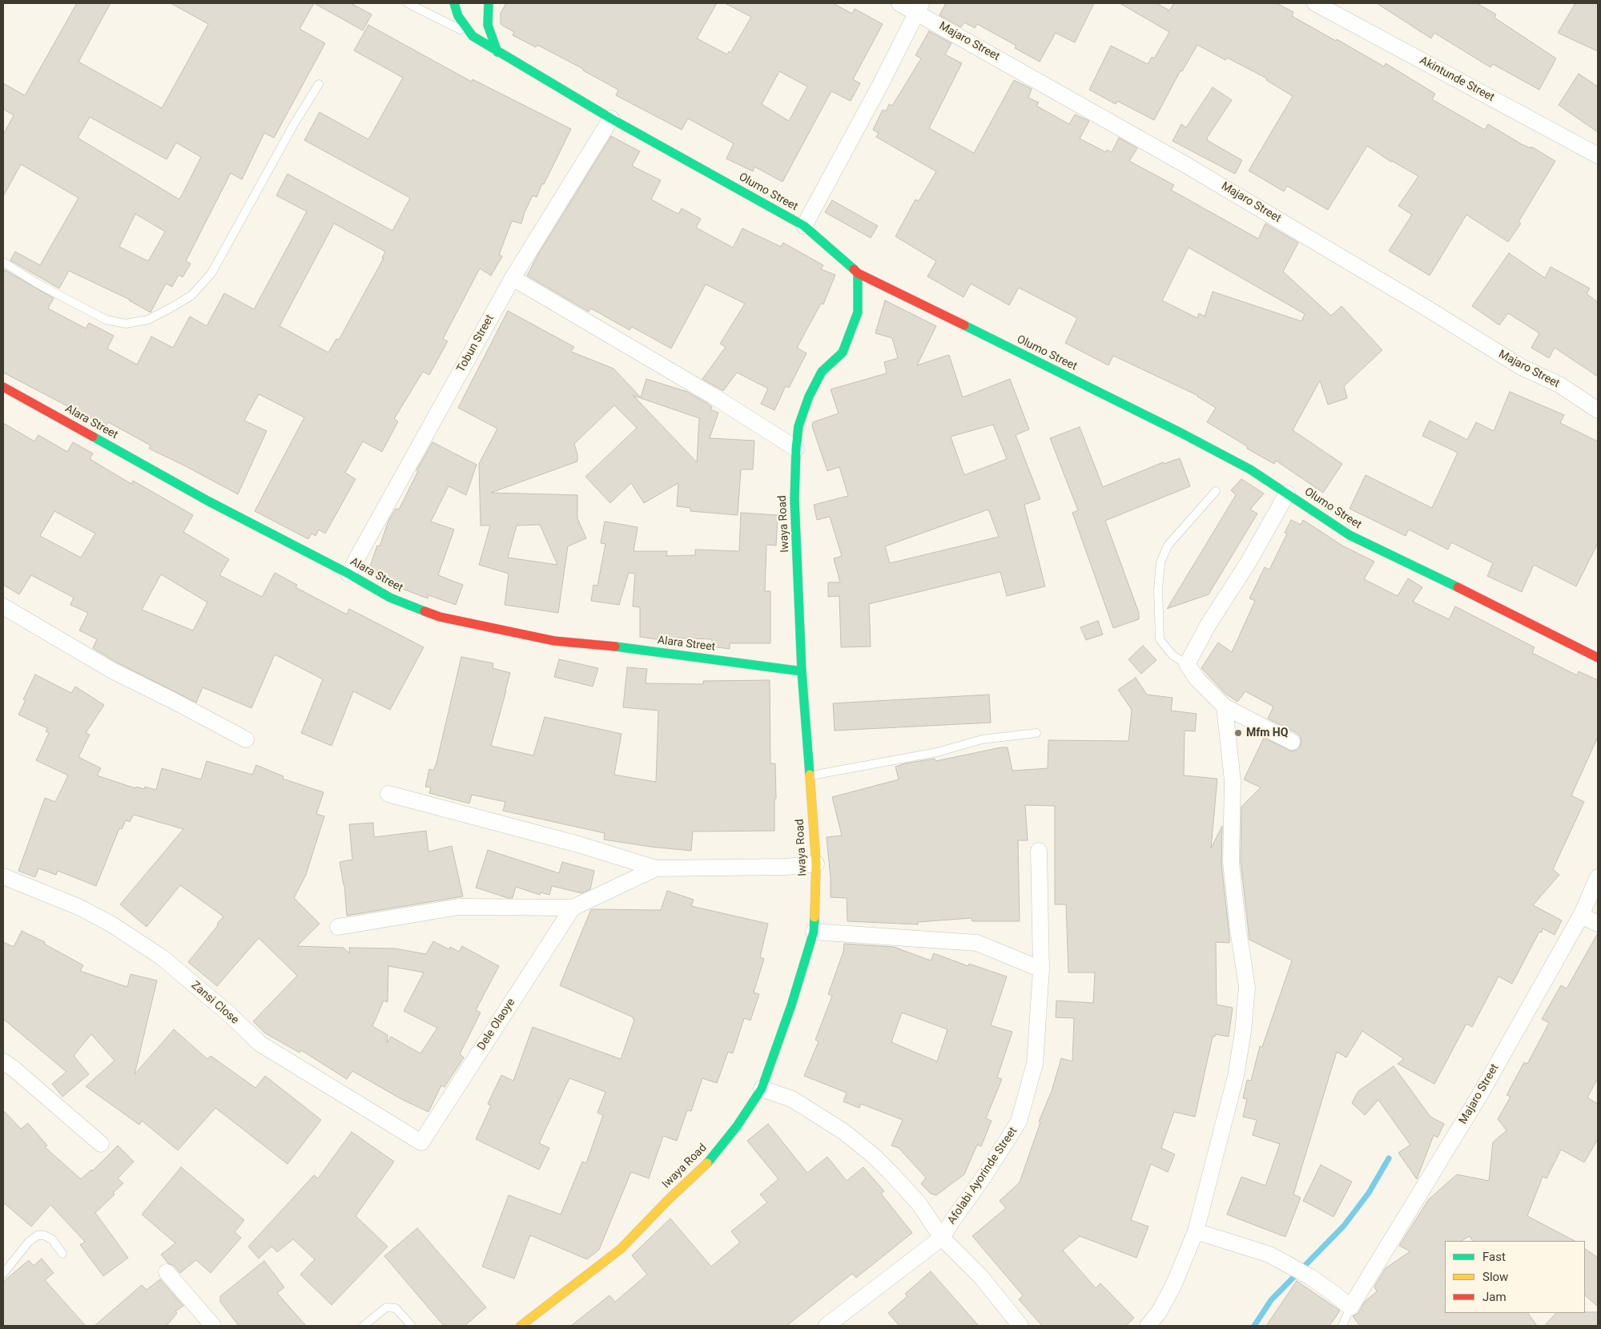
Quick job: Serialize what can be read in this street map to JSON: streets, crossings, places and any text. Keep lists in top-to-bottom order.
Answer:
{
  "streets": {
    "street": [
      "Majaro Street",
      "Akintunde Street",
      "Olumo Street",
      "Tobun Street",
      "Alara Street",
      "Iwaya Road",
      "Zansi Close",
      "Dele Olaoye",
      "Afolabi Ayorinde Street"
    ]
  },
  "crossings": [
    ["Olumo Street", "Tobun Street"],
    ["Olumo Street", "Iwaya Road"],
    ["Tobun Street", "Alara Street"],
    ["Alara Street", "Iwaya Road"],
    ["Zansi Close", "Dele Olaoye"]
  ],
  "places": ["Mfm HQ"],
  "legend": ["Fast", "Slow", "Jam"]
}
